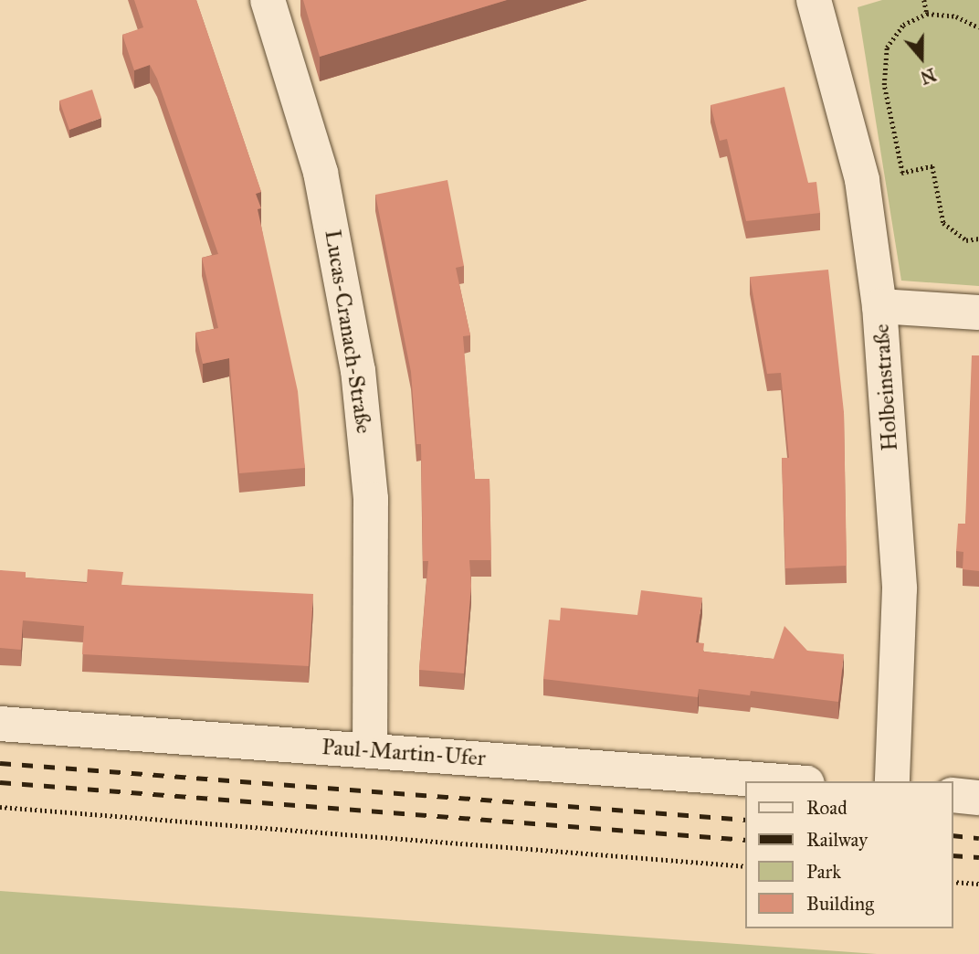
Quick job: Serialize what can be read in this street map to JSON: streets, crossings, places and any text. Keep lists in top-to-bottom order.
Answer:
{
  "streets": {
    "street": ["Lucas-Cranach-Straße", "Holbeinstraße", "Paul-Martin-Ufer"]
  },
  "crossings": [
    ["Lucas-Cranach-Straße", "Paul-Martin-Ufer"]
  ],
  "legend": [
    "Road",
    "Railway",
    "Park",
    "Building"
  ],
  "north": "bottom"
}
